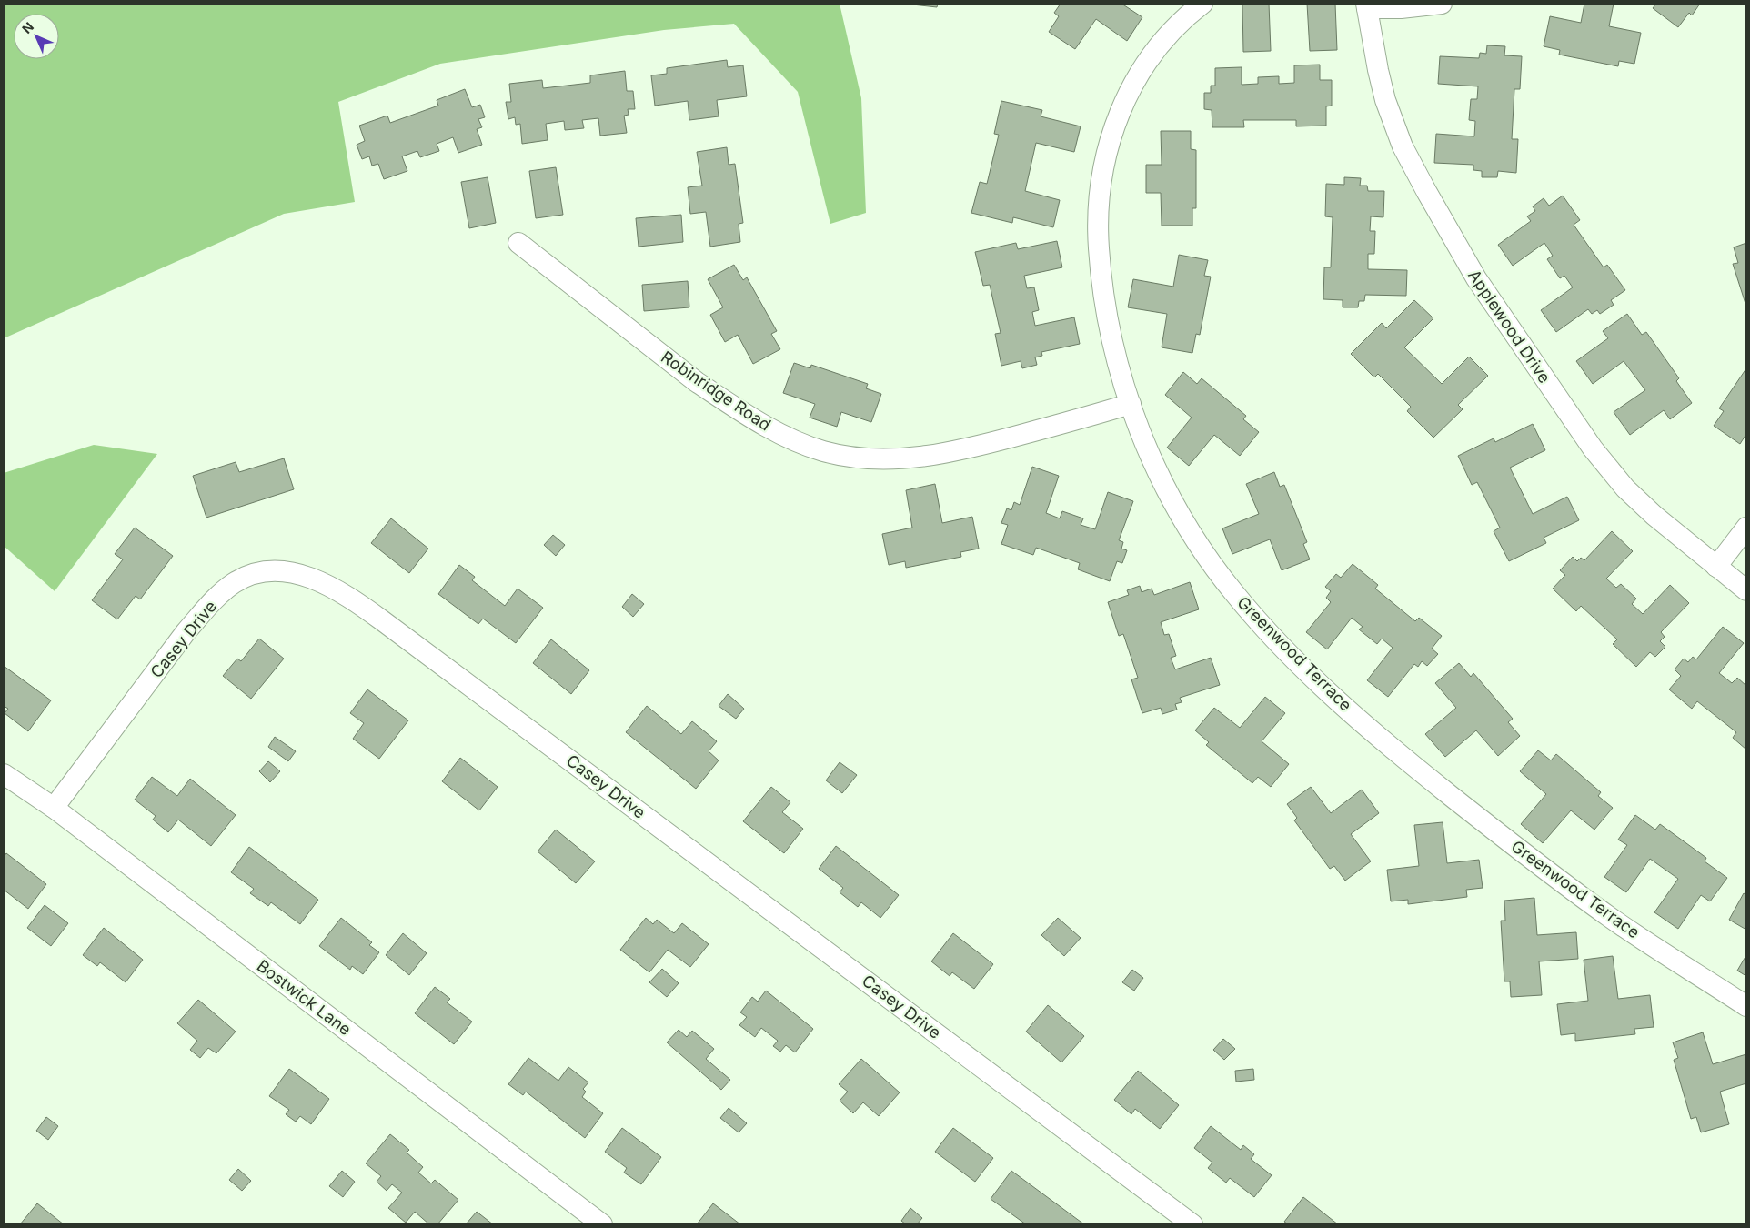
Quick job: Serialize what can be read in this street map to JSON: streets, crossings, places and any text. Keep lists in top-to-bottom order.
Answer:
{
  "streets": {
    "street": [
      "Applewood Drive",
      "Robinridge Road",
      "Casey Drive",
      "Greenwood Terrace",
      "Bostwick Lane"
    ]
  },
  "crossings": [
    ["Robinridge Road", "Greenwood Terrace"],
    ["Casey Drive", "Bostwick Lane"]
  ],
  "north": "top left"
}
